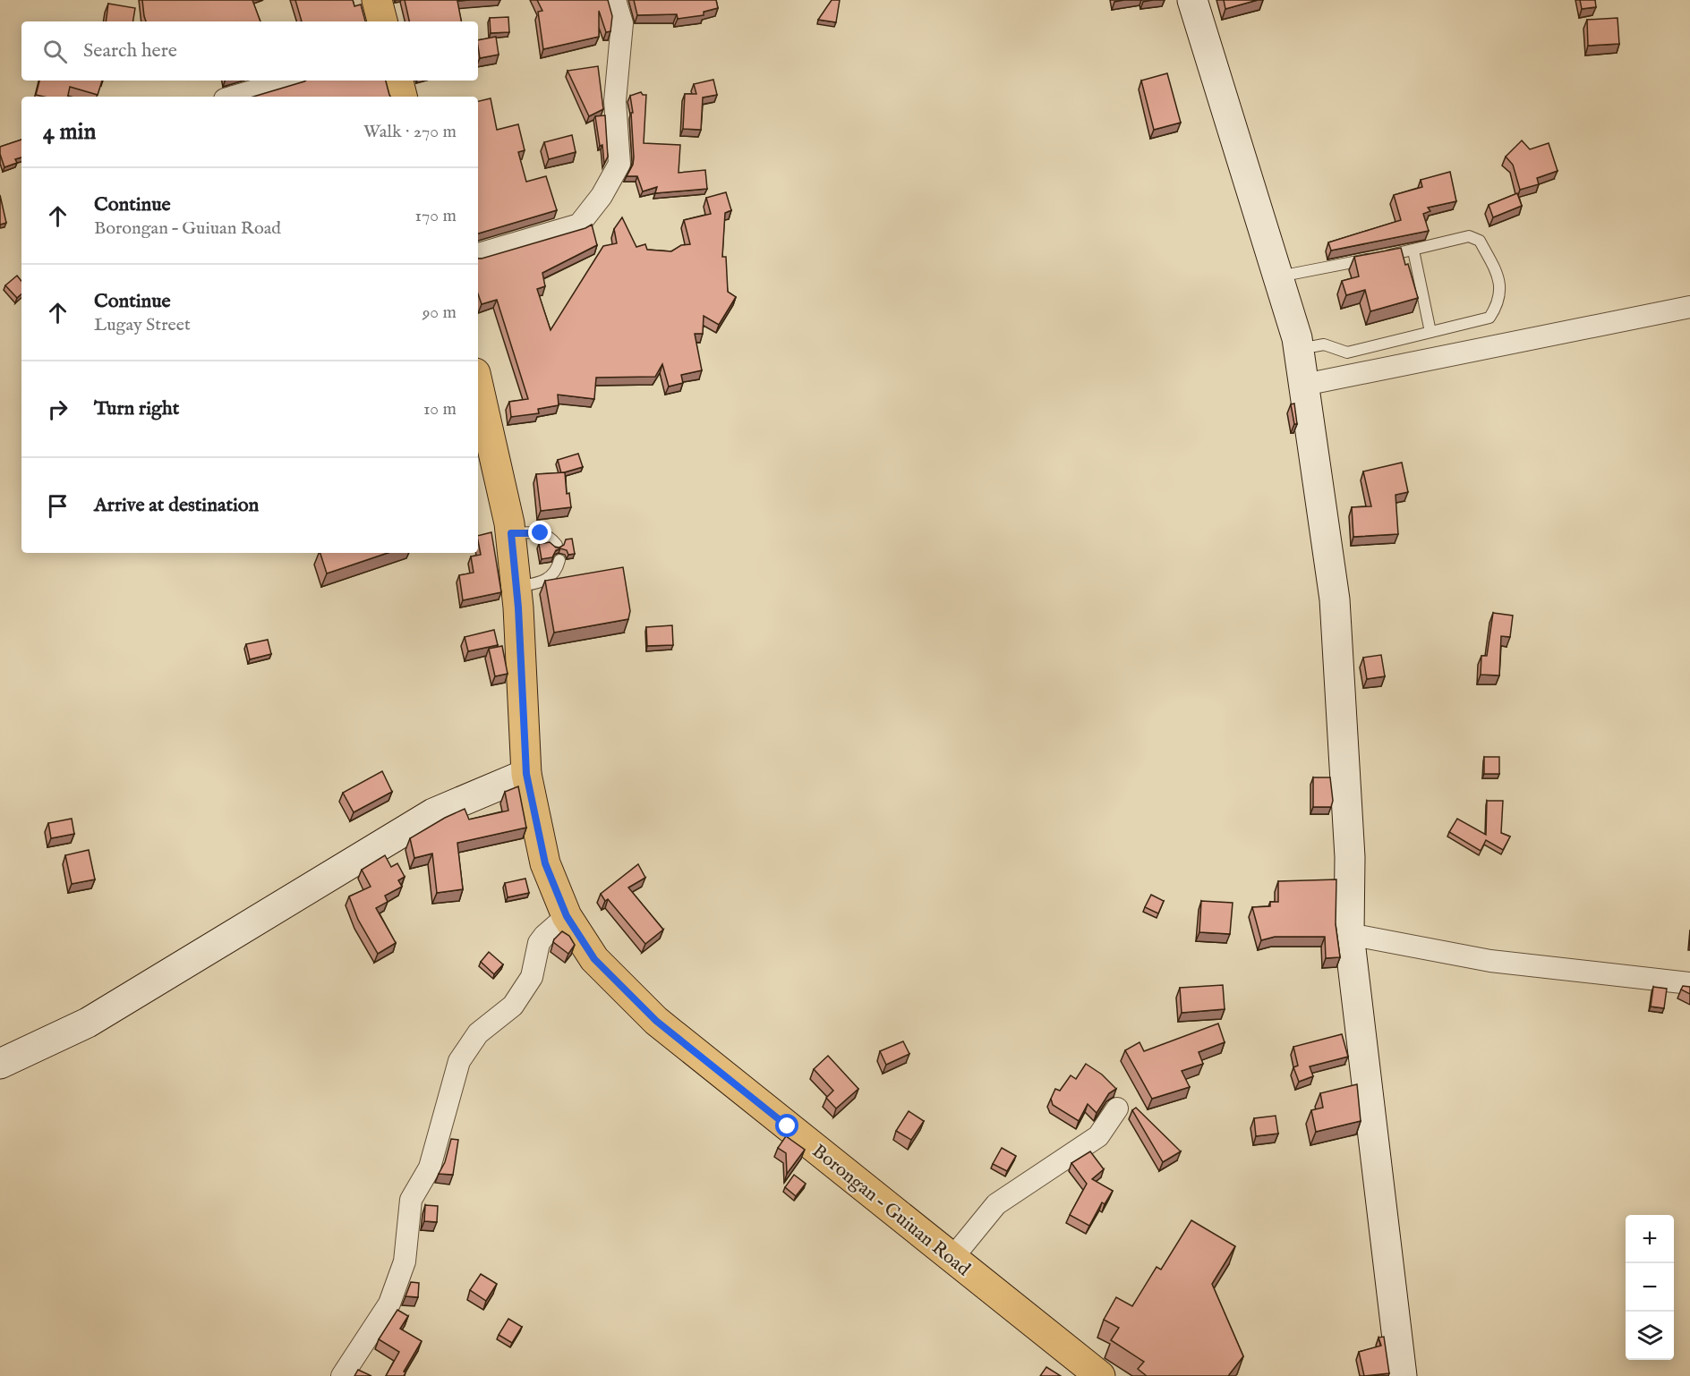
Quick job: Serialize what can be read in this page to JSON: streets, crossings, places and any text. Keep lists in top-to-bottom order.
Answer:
{
  "streets": {
    "main road": ["Borongan – Guiuan Road"]
  },
  "page": {
    "search": "Search here",
    "heading": ["4 min", "Walk · 270 m"],
    "list": [
      ["Continue", "Borongan – Guiuan Road", "170 m"],
      ["Continue", "Lugay Street", "90 m"],
      ["Turn right", "10 m"],
      "Arrive at destination"
    ],
    "map_buttons": ["+", "−"]
  }
}
